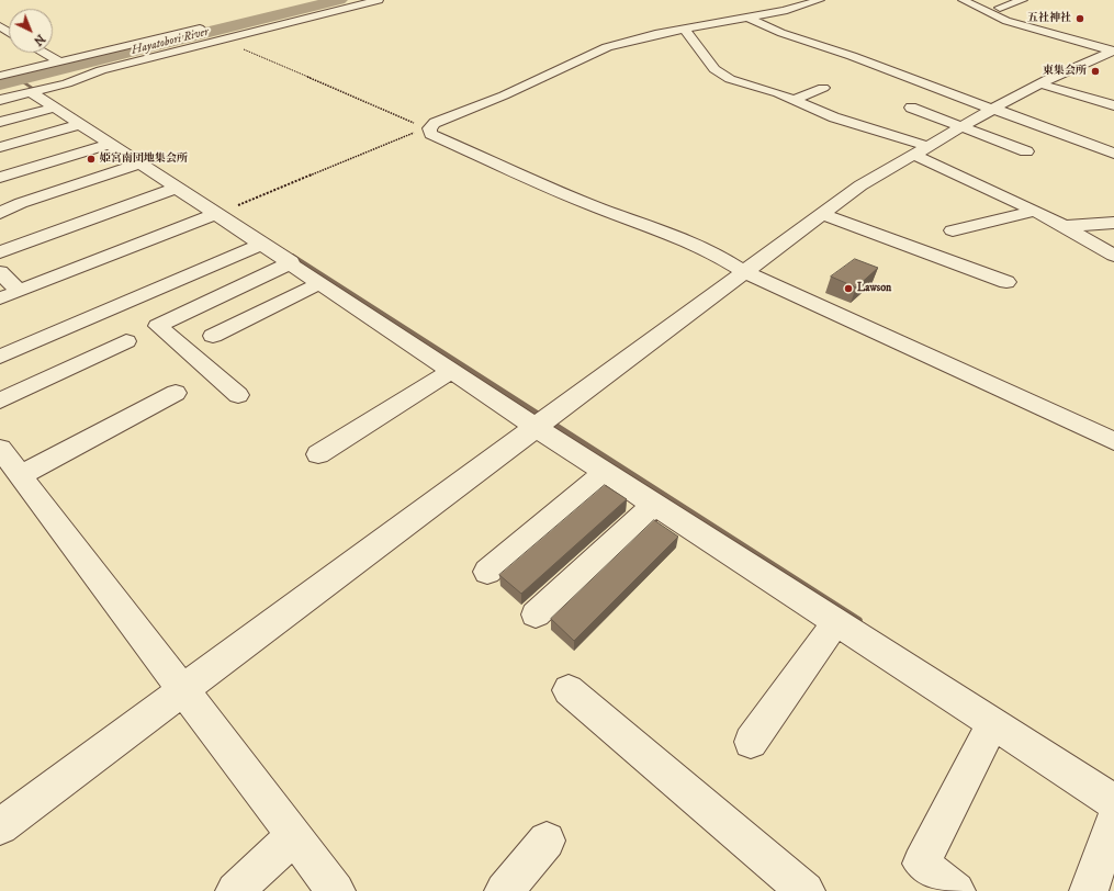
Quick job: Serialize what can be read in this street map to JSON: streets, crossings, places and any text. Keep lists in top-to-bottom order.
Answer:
{
  "water": ["Hayatobori River"],
  "places": [
    "五社神社",
    "東集会所",
    "姫宮南団地集会所",
    "Lawson"
  ],
  "north": "bottom right"
}
